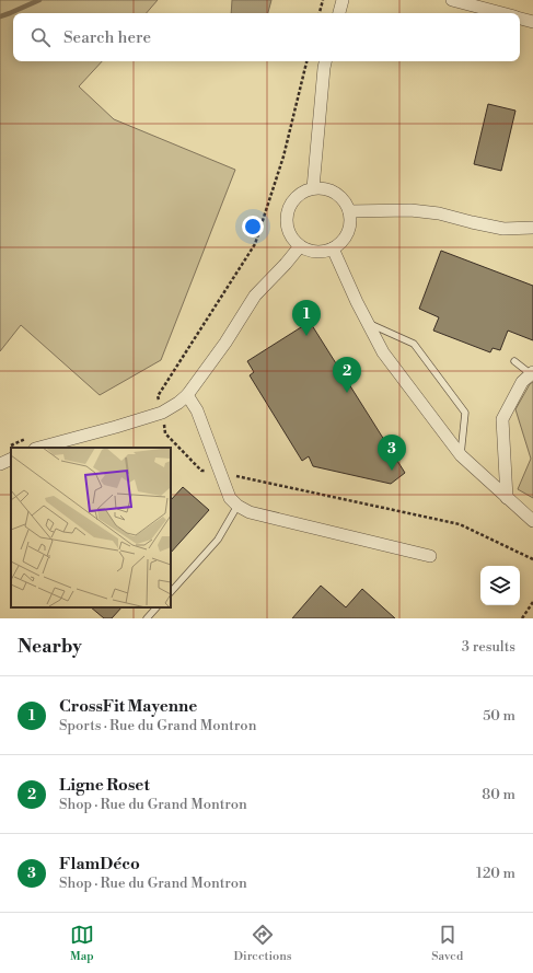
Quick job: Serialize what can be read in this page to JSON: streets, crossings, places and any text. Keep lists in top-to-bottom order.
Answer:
{
  "page": {
    "search": "Search here",
    "pins": ["1", "2", "3"],
    "heading": ["Nearby", "3 results"],
    "list": [
      {
        "mark": "1",
        "name": "CrossFit Mayenne",
        "note": "Sports · Rue du Grand Montron",
        "value": "50 m"
      },
      {
        "mark": "2",
        "name": "Ligne Roset",
        "note": "Shop · Rue du Grand Montron",
        "value": "80 m"
      },
      {
        "mark": "3",
        "name": "FlamDéco",
        "note": "Shop · Rue du Grand Montron",
        "value": "120 m"
      }
    ],
    "nav": ["Map", "Directions", "Saved"]
  }
}
